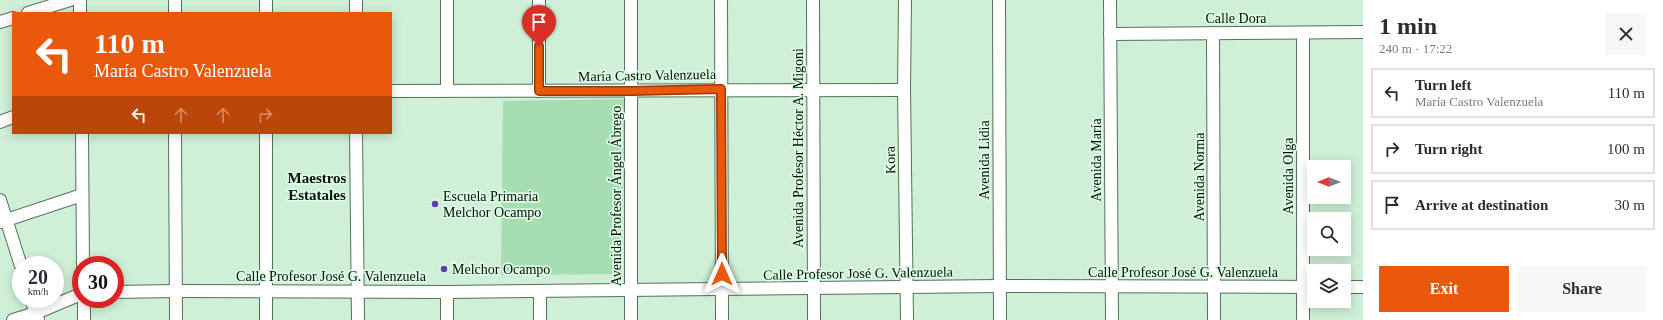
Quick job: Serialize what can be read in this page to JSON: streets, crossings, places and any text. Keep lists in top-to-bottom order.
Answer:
{
  "streets": {
    "street": [
      "Calle Dora",
      "María Castro Valenzuela",
      "Avenida Profesor Héctor A. Migoni",
      "Kora",
      "Avenida Lidia",
      "Avenida María",
      "Avenida Olga",
      "Avenida Norma",
      "Avenida Profesor Ángel Ábrego",
      "Calle Profesor José G. Valenzuela"
    ]
  },
  "crossings": [
    ["Calle Dora", "Avenida María"],
    ["Calle Dora", "Avenida Olga"],
    ["Calle Dora", "Avenida Norma"],
    ["María Castro Valenzuela", "Avenida Profesor Héctor A. Migoni"],
    ["María Castro Valenzuela", "Kora"],
    ["María Castro Valenzuela", "Avenida Profesor Ángel Ábrego"],
    ["Avenida Profesor Héctor A. Migoni", "Calle Profesor José G. Valenzuela"],
    ["Kora", "Calle Profesor José G. Valenzuela"],
    ["Avenida Lidia", "Calle Profesor José G. Valenzuela"],
    ["Avenida María", "Calle Profesor José G. Valenzuela"],
    ["Avenida Norma", "Calle Profesor José G. Valenzuela"],
    ["Avenida Profesor Ángel Ábrego", "Calle Profesor José G. Valenzuela"]
  ],
  "districts": ["Maestros Estatales"],
  "places": ["Escuela Primaria Melchor Ocampo", "Melchor Ocampo"],
  "north": "left",
  "page": {
    "heading": ["1 min", "240 m · 17:22"],
    "turn": ["110 m", "María Castro Valenzuela"],
    "list": [
      {
        "name": "Turn left",
        "note": "María Castro Valenzuela",
        "value": "110 m"
      },
      {
        "name": "Turn right",
        "value": "100 m"
      },
      {
        "name": "Arrive at destination",
        "value": "30 m"
      }
    ],
    "speed": "20 km/h",
    "limit": "30",
    "buttons": ["Exit", "Share"]
  }
}
